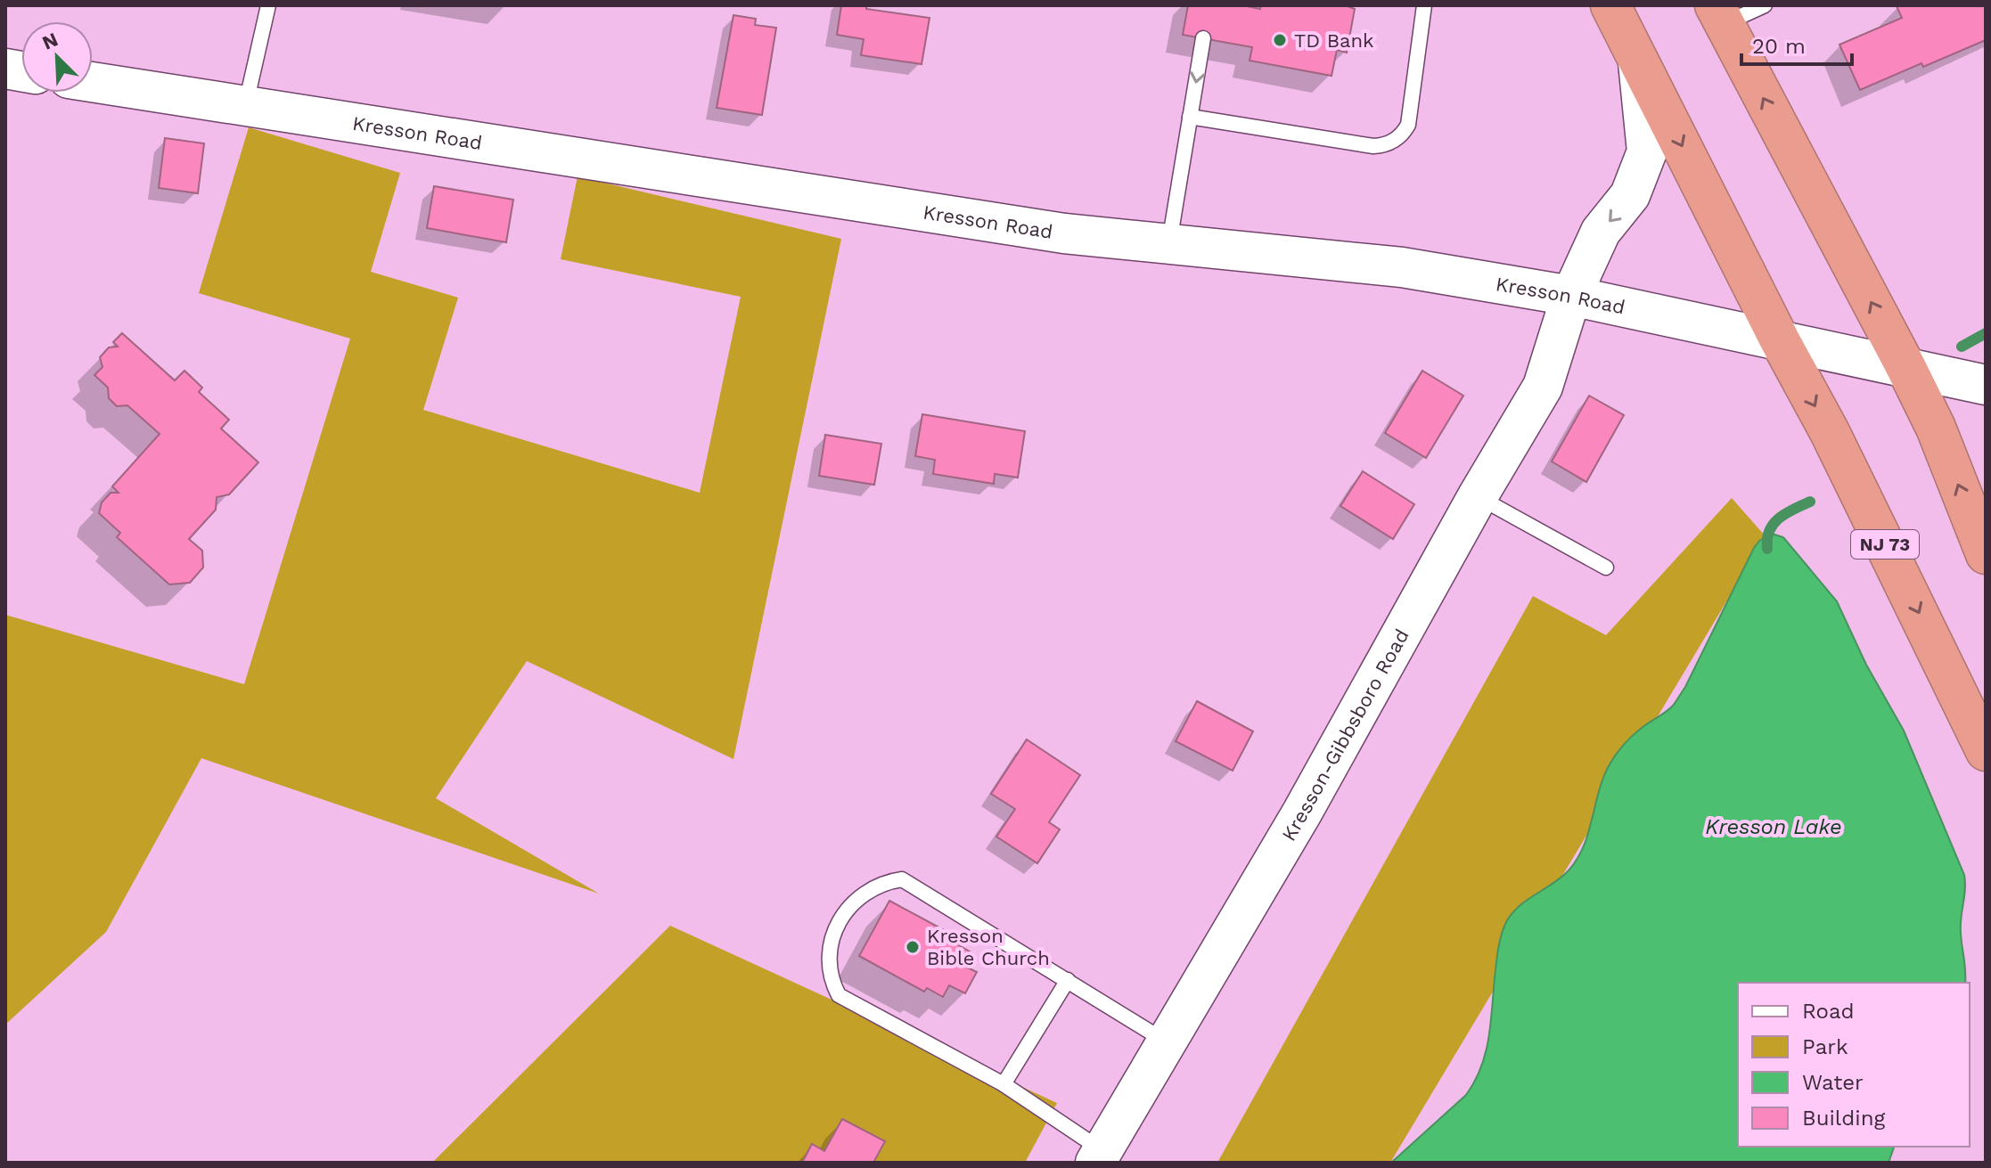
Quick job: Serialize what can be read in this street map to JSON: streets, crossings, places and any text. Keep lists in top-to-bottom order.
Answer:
{
  "streets": {
    "highway": ["NJ 73"],
    "main road": ["Kresson Road", "Kresson-Gibbsboro Road"]
  },
  "crossings": [
    ["Kresson Road", "NJ 73"],
    ["Kresson Road", "Kresson-Gibbsboro Road"],
    ["NJ 73", "Kresson-Gibbsboro Road"]
  ],
  "water": ["Kresson Lake"],
  "places": ["TD Bank", "Kresson Bible Church"],
  "legend": [
    "Road",
    "Park",
    "Water",
    "Building"
  ],
  "scale_bar": "20 m",
  "north": "top left"
}
